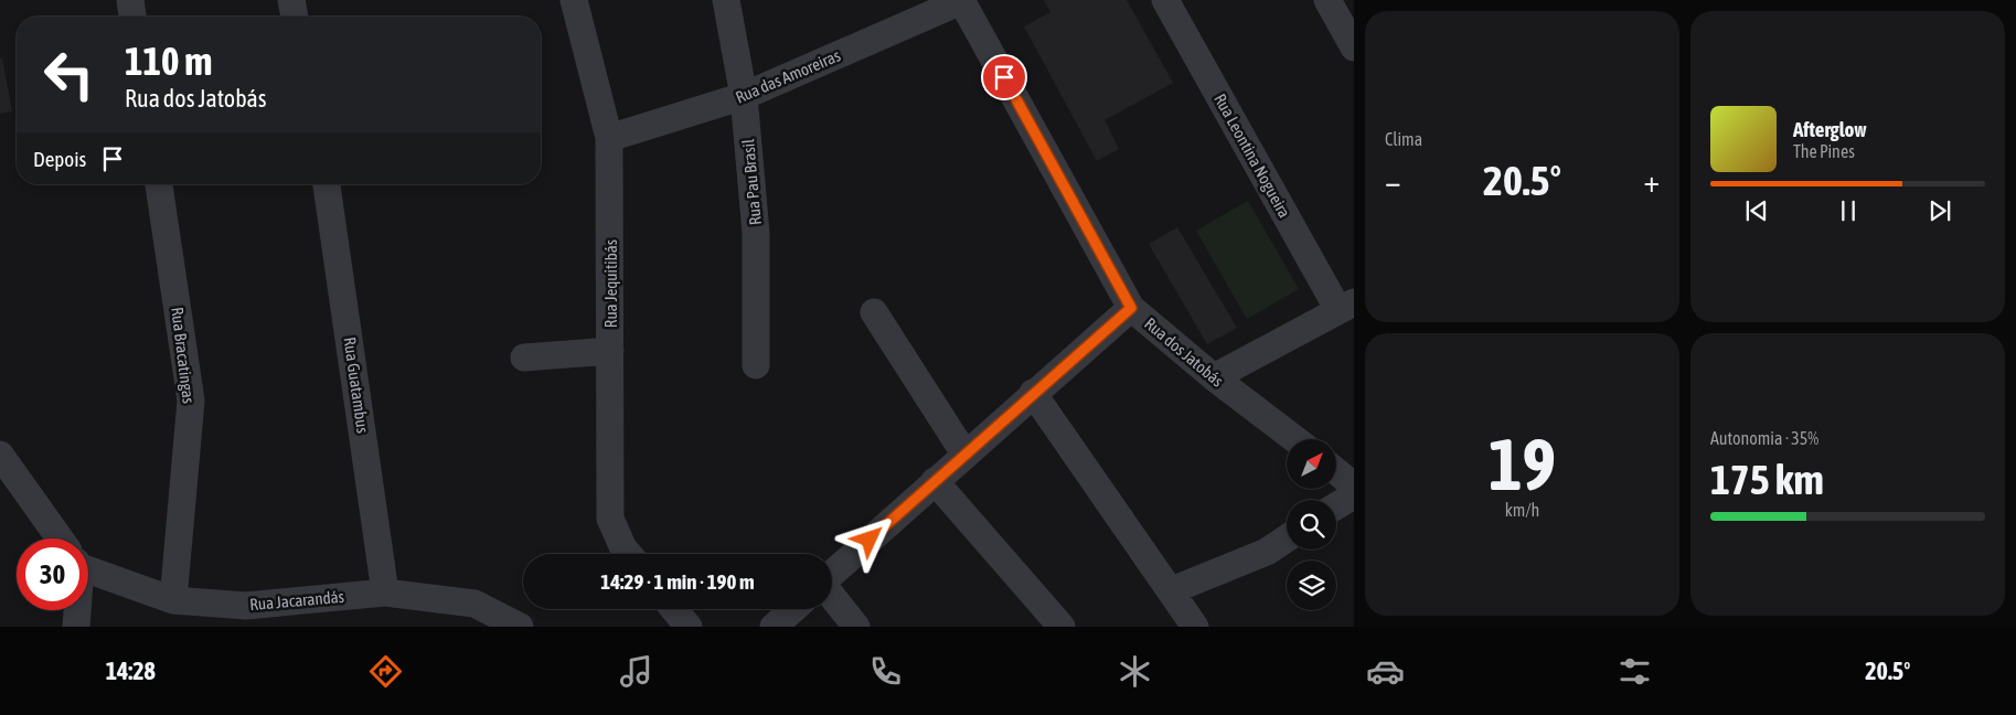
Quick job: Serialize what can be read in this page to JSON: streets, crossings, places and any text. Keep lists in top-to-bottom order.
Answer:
{
  "streets": {
    "street": [
      "Rua das Amoreiras",
      "Rua Leontina Nogueira",
      "Rua Pau Brasil",
      "Rua Jequitibás",
      "Rua dos Jatobás",
      "Rua Bracatingas",
      "Rua Guatambus",
      "Rua Jacarandás"
    ]
  },
  "crossings": [
    ["Rua das Amoreiras", "Rua Pau Brasil"],
    ["Rua das Amoreiras", "Rua Jequitibás"],
    ["Rua das Amoreiras", "Rua dos Jatobás"],
    ["Rua Bracatingas", "Rua Jacarandás"],
    ["Rua Guatambus", "Rua Jacarandás"]
  ],
  "north": "top right",
  "page": {
    "tile": [
      "Clima",
      ["19", "km/h"],
      ["Autonomia · 35%", "175 km"]
    ],
    "turn": ["110 m", "Rua dos Jatobás"],
    "song": ["Afterglow", "The Pines"],
    "then": "Depois",
    "heat": ["−", "20.5°", "+"],
    "limit": "30",
    "trip": "14:29 · 1 min · 190 m",
    "tabs": ["14:28", "20.5°"]
  }
}
